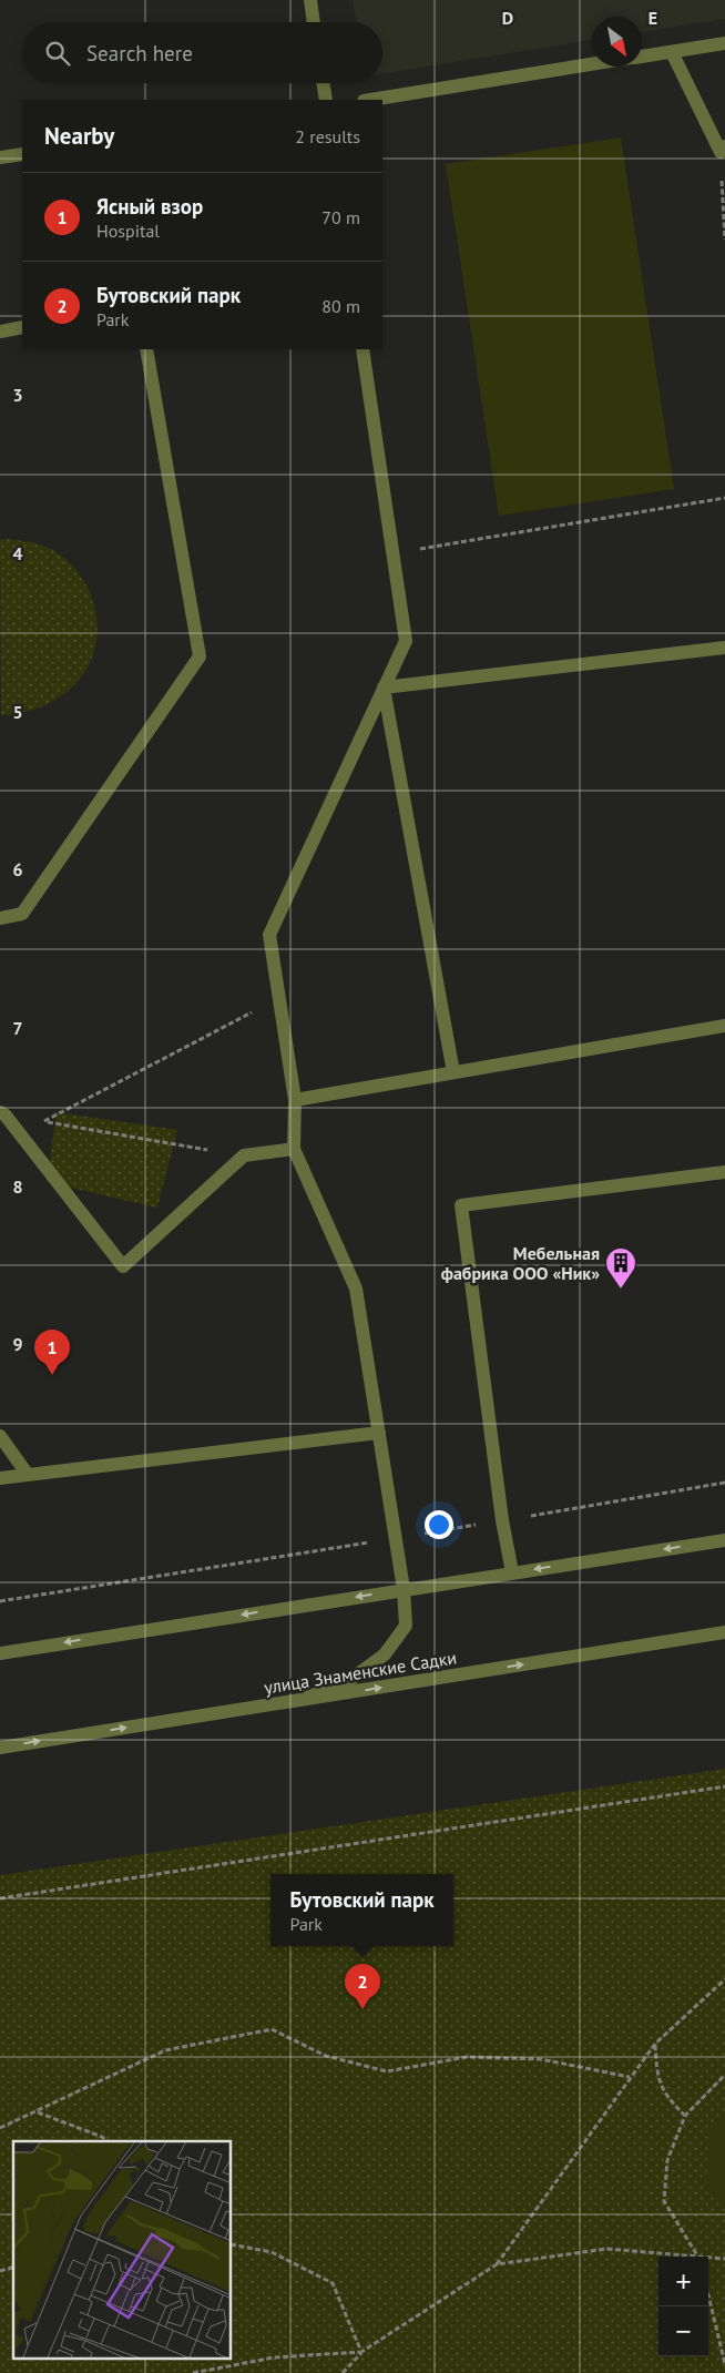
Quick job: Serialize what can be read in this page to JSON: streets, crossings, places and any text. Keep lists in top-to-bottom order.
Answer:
{
  "streets": {
    "street": ["улица Знаменские Садки"]
  },
  "places": {
    "building": ["Мебельная фабрика ООО «Ник»"]
  },
  "north": "bottom right",
  "page": {
    "search": "Search here",
    "heading": ["Nearby", "2 results"],
    "list": [
      {
        "mark": "1",
        "name": "Ясный взор",
        "note": "Hospital",
        "value": "70 m"
      },
      {
        "mark": "2",
        "name": "Бутовский парк",
        "note": "Park",
        "value": "80 m"
      }
    ],
    "pins": ["1", "2"],
    "popup": ["Бутовский парк", "Park"],
    "map_buttons": ["+", "−"]
  },
  "grid": {
    "columns": ["D", "E"],
    "rows": [
      "3",
      "4",
      "5",
      "6",
      "7",
      "8",
      "9"
    ]
  }
}
